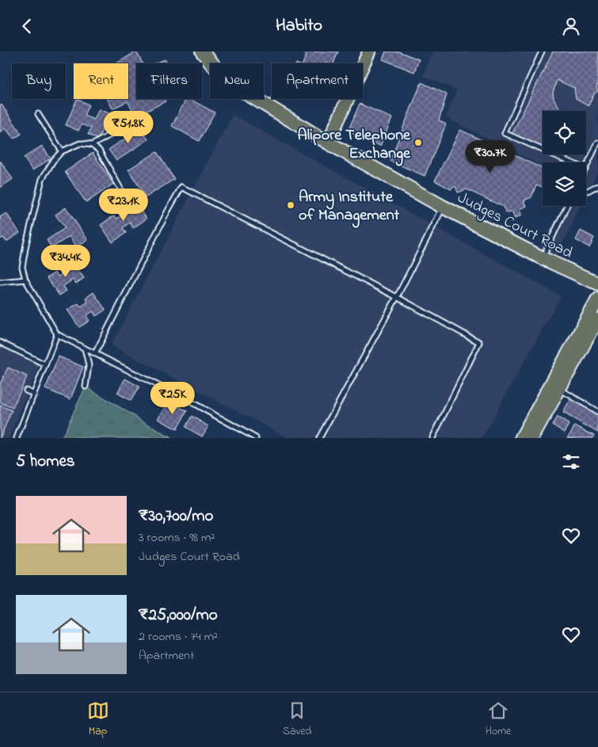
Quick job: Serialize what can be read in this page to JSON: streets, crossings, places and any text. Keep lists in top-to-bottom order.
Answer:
{
  "streets": {
    "highway": ["Judges Court Road"]
  },
  "places": ["Alipore Telephone Exchange", "Army Institute of Management"],
  "page": {
    "header": "Habito",
    "chip": [
      "Buy",
      "Rent",
      "Filters",
      "New",
      "Apartment"
    ],
    "price": [
      "₹51.8K",
      "₹30.7K",
      "₹23.1K",
      "₹34.4K",
      "₹25K"
    ],
    "heading": "5 homes",
    "list": [
      {
        "name": "₹30,700/mo",
        "note": "3 rooms · 98 m² · Judges Court Road"
      },
      {
        "name": "₹25,000/mo",
        "note": "2 rooms · 74 m² · Apartment"
      }
    ],
    "tabs": ["Map", "Saved", "Home"]
  }
}
